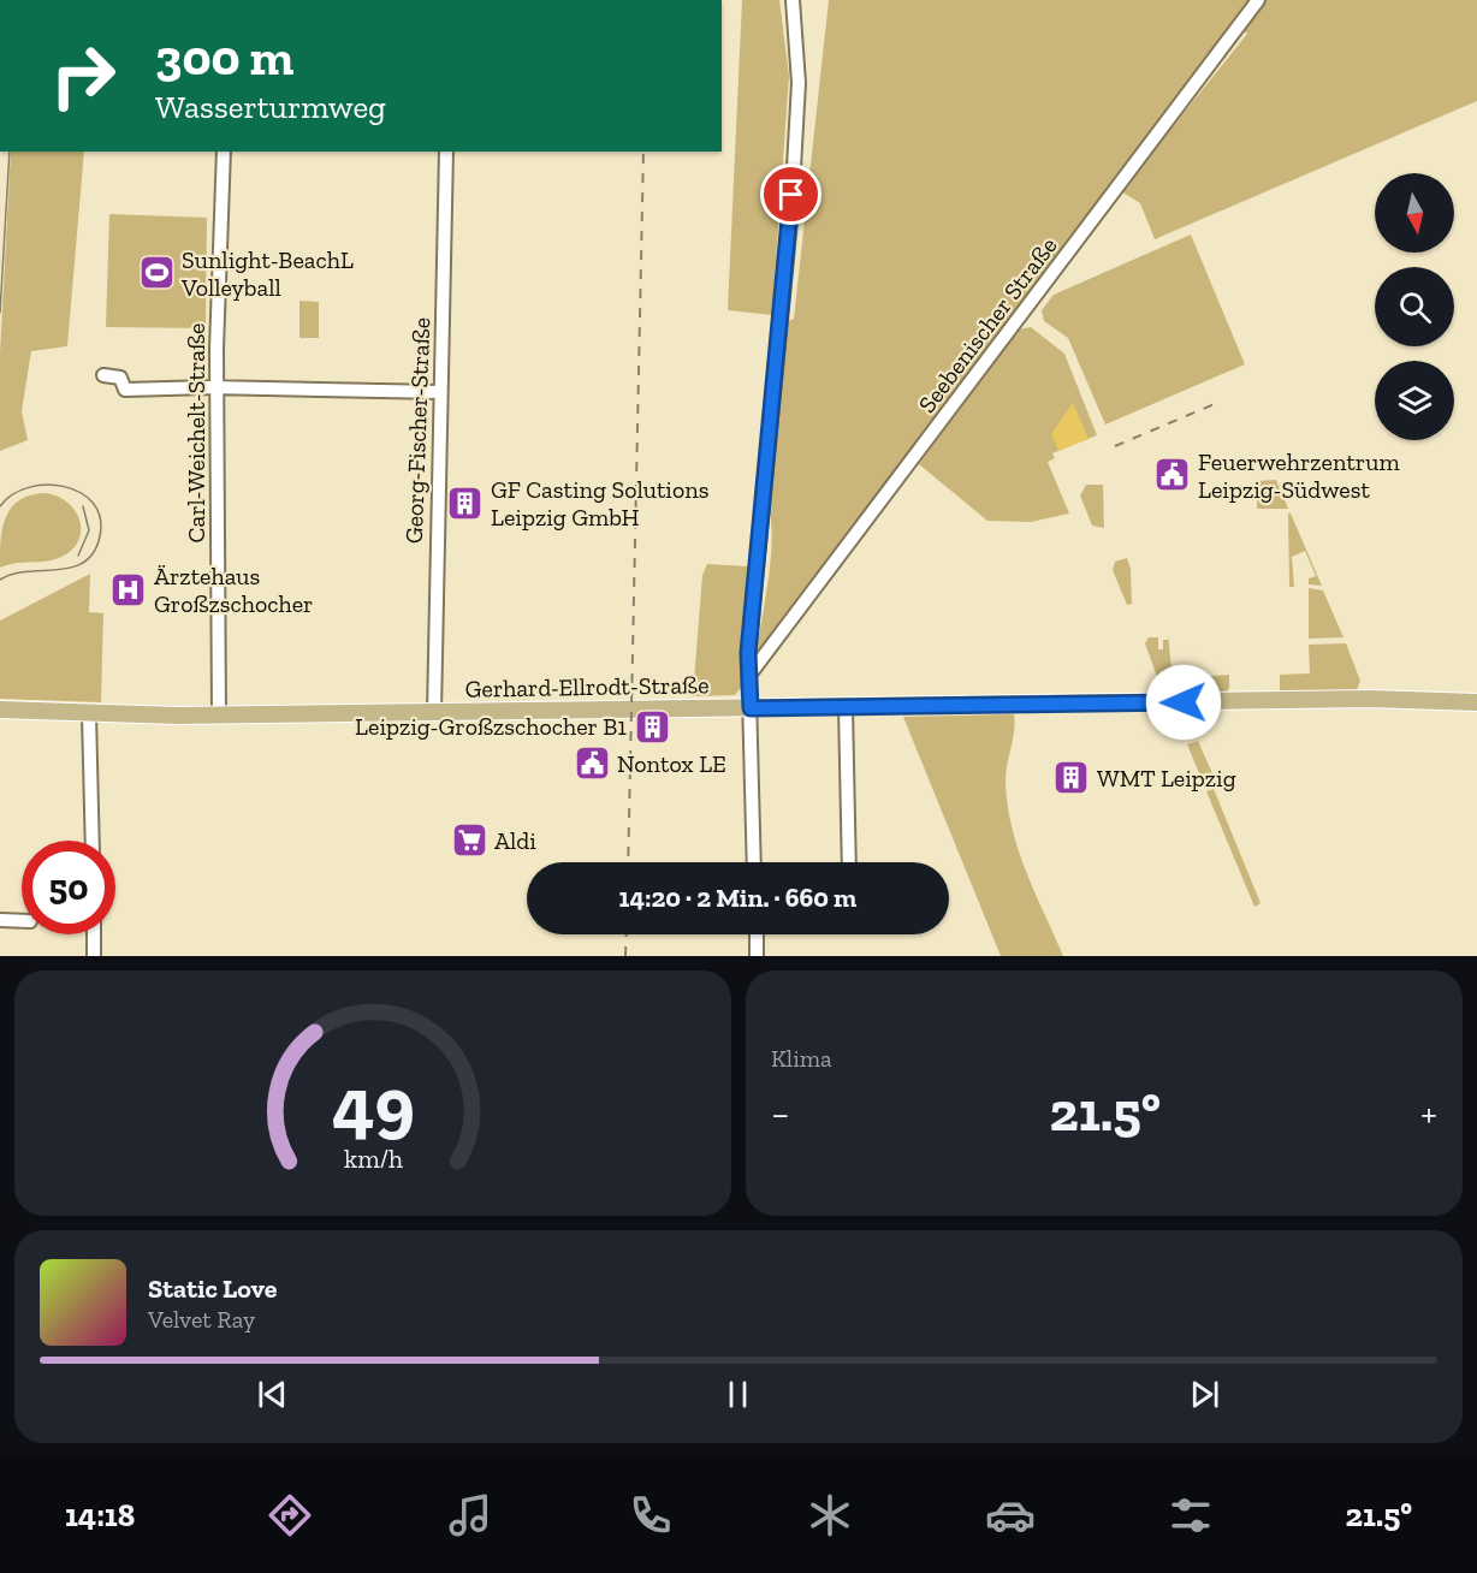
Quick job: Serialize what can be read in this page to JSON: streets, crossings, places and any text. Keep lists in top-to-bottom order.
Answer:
{
  "streets": {
    "main road": ["Gerhard-Ellrodt-Straße"],
    "street": ["Seebenischer Straße", "Georg-Fischer-Straße", "Carl-Weichelt-Straße"]
  },
  "crossings": [
    ["Georg-Fischer-Straße", "Gerhard-Ellrodt-Straße"],
    ["Carl-Weichelt-Straße", "Gerhard-Ellrodt-Straße"]
  ],
  "places": {
    "sports": ["Sunlight-BeachL Volleyball"],
    "public building": ["Feuerwehrzentrum Leipzig-Südwest", "Nontox LE"],
    "building": ["GF Casting Solutions Leipzig GmbH", "Leipzig-Großzschocher B1", "WMT Leipzig"],
    "hospital": ["Ärztehaus Großzschocher"],
    "supermarket": ["Aldi"]
  },
  "north": "bottom",
  "page": {
    "turn": ["300 m", "Wasserturmweg"],
    "limit": "50",
    "trip": "14:20 · 2 Min. · 660 m",
    "tile": "Klima",
    "heat": ["−", "21.5°", "+"],
    "song": ["Static Love", "Velvet Ray"],
    "tabs": ["14:18", "21.5°"],
    "gauge": ["49", "km/h"]
  }
}
